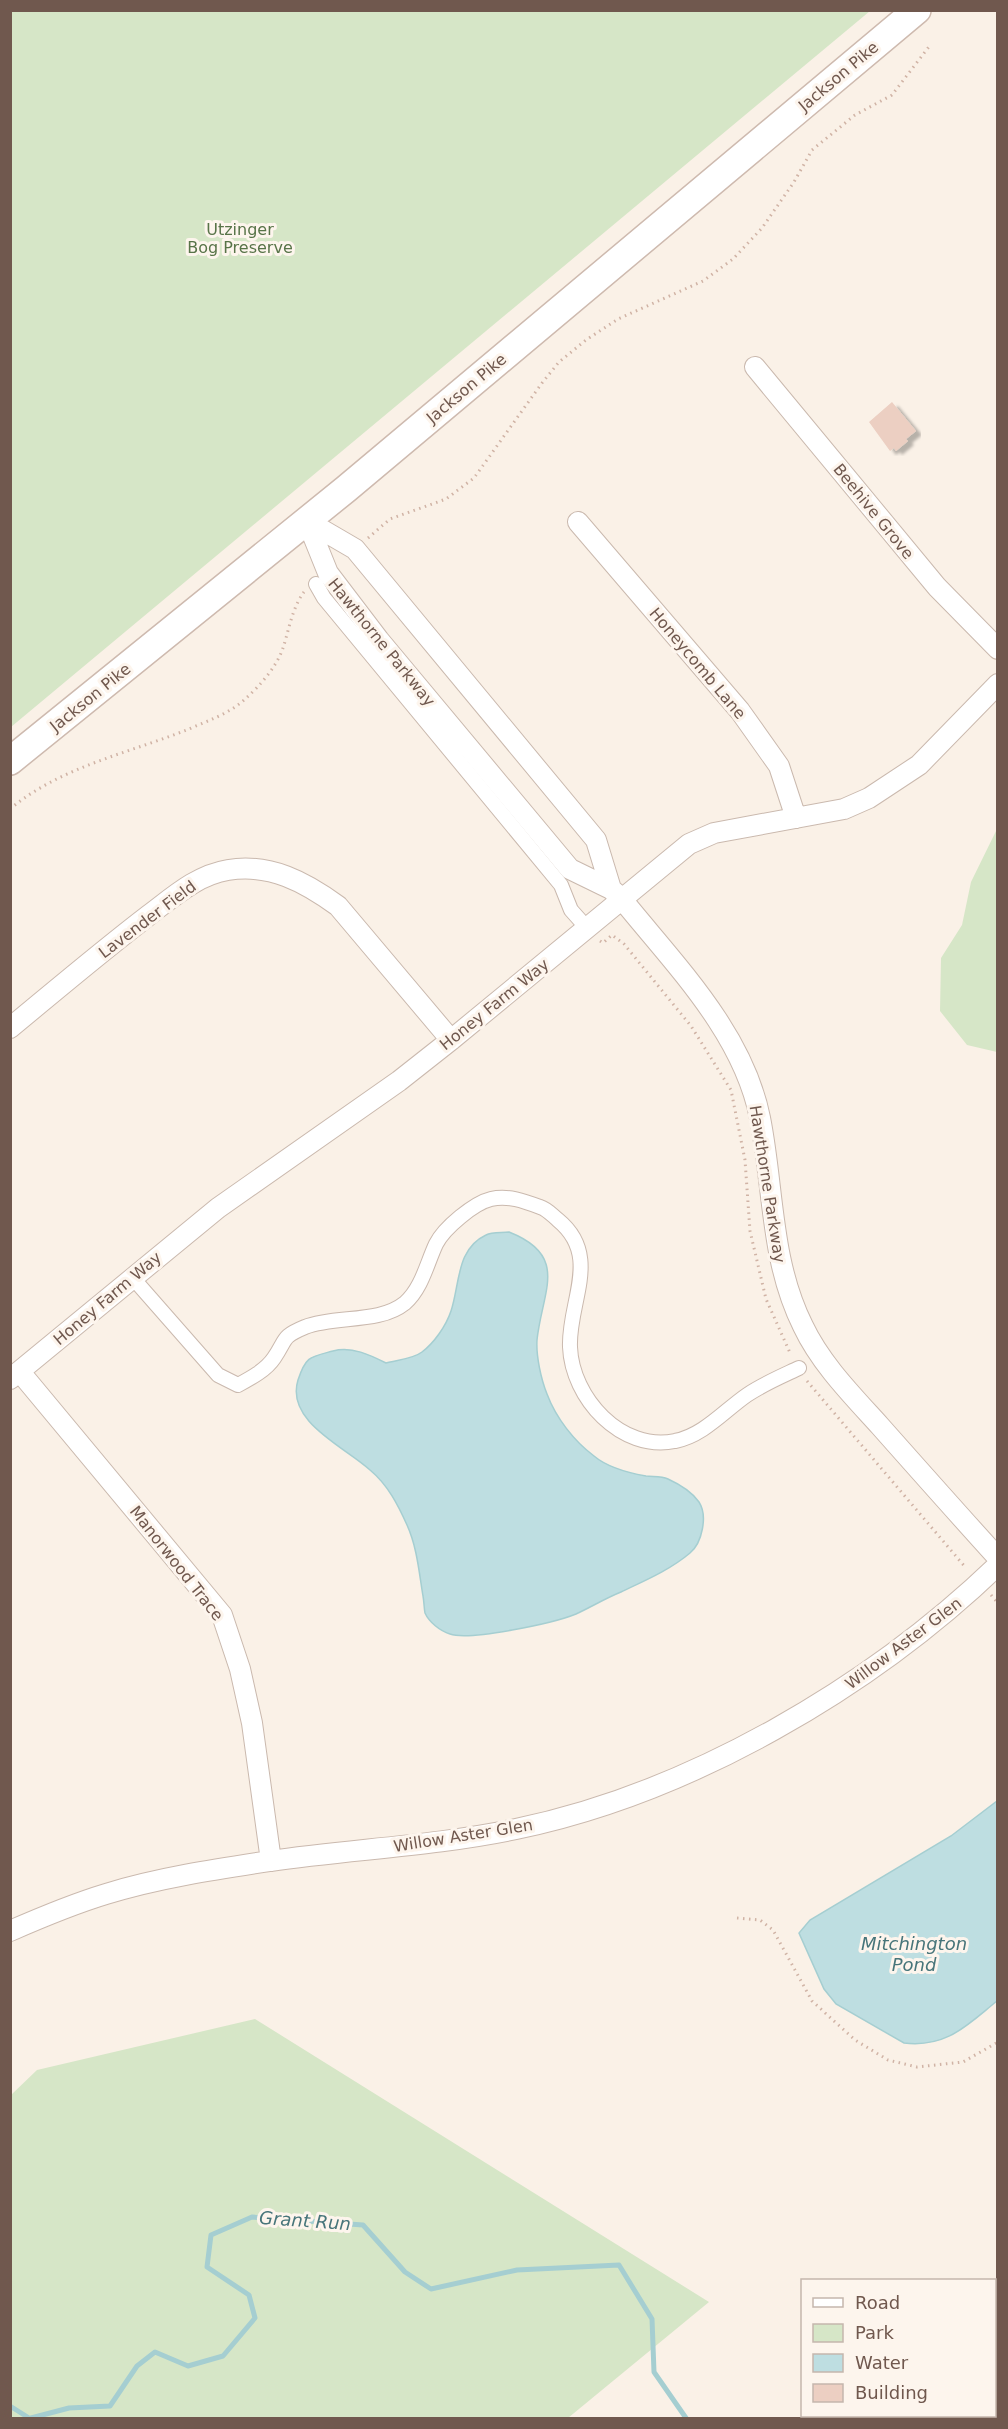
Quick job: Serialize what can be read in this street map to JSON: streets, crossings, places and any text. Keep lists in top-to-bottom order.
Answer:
{
  "streets": {
    "main road": ["Jackson Pike"],
    "street": [
      "Beehive Grove",
      "Hawthorne Parkway",
      "Honeycomb Lane",
      "Lavender Field",
      "Honey Farm Way",
      "Manorwood Trace",
      "Willow Aster Glen"
    ]
  },
  "crossings": [
    ["Jackson Pike", "Hawthorne Parkway"],
    ["Hawthorne Parkway", "Honey Farm Way"],
    ["Honeycomb Lane", "Honey Farm Way"],
    ["Lavender Field", "Honey Farm Way"],
    ["Honey Farm Way", "Manorwood Trace"],
    ["Manorwood Trace", "Willow Aster Glen"]
  ],
  "water": ["Mitchington Pond", "Grant Run"],
  "parks": ["Utzinger Bog Preserve"],
  "legend": [
    "Road",
    "Park",
    "Water",
    "Building"
  ]
}
